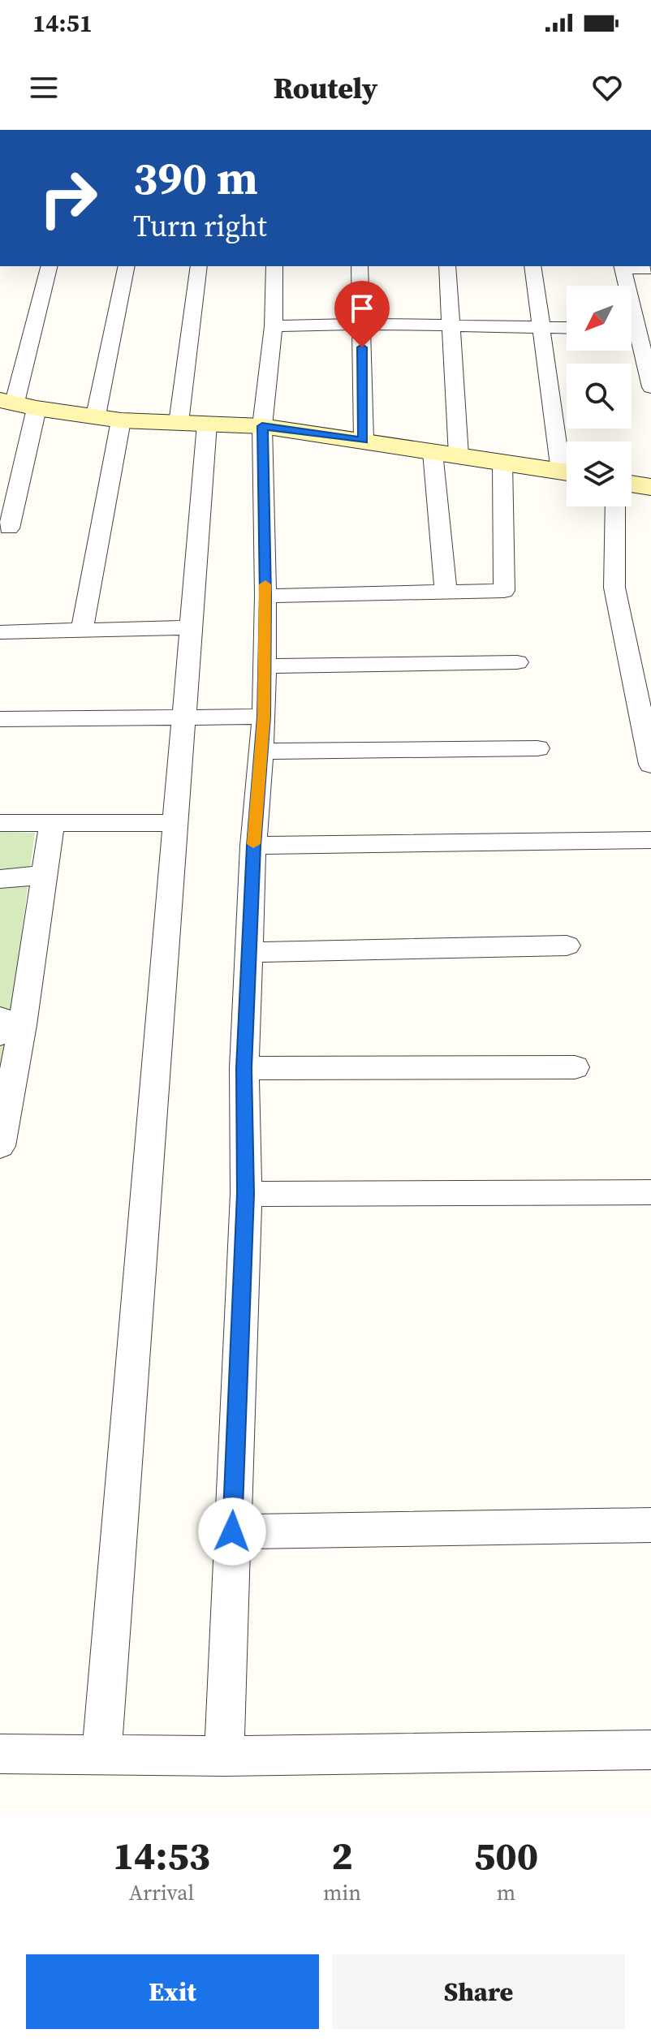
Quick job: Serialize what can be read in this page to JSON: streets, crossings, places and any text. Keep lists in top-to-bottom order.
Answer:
{
  "north": "bottom left",
  "page": {
    "status": "14:51",
    "header": "Routely",
    "turn": ["390 m", "Turn right"],
    "eta": [
      "14:53",
      "Arrival",
      "2",
      "min",
      "500",
      "m"
    ],
    "buttons": ["Exit", "Share"]
  }
}
